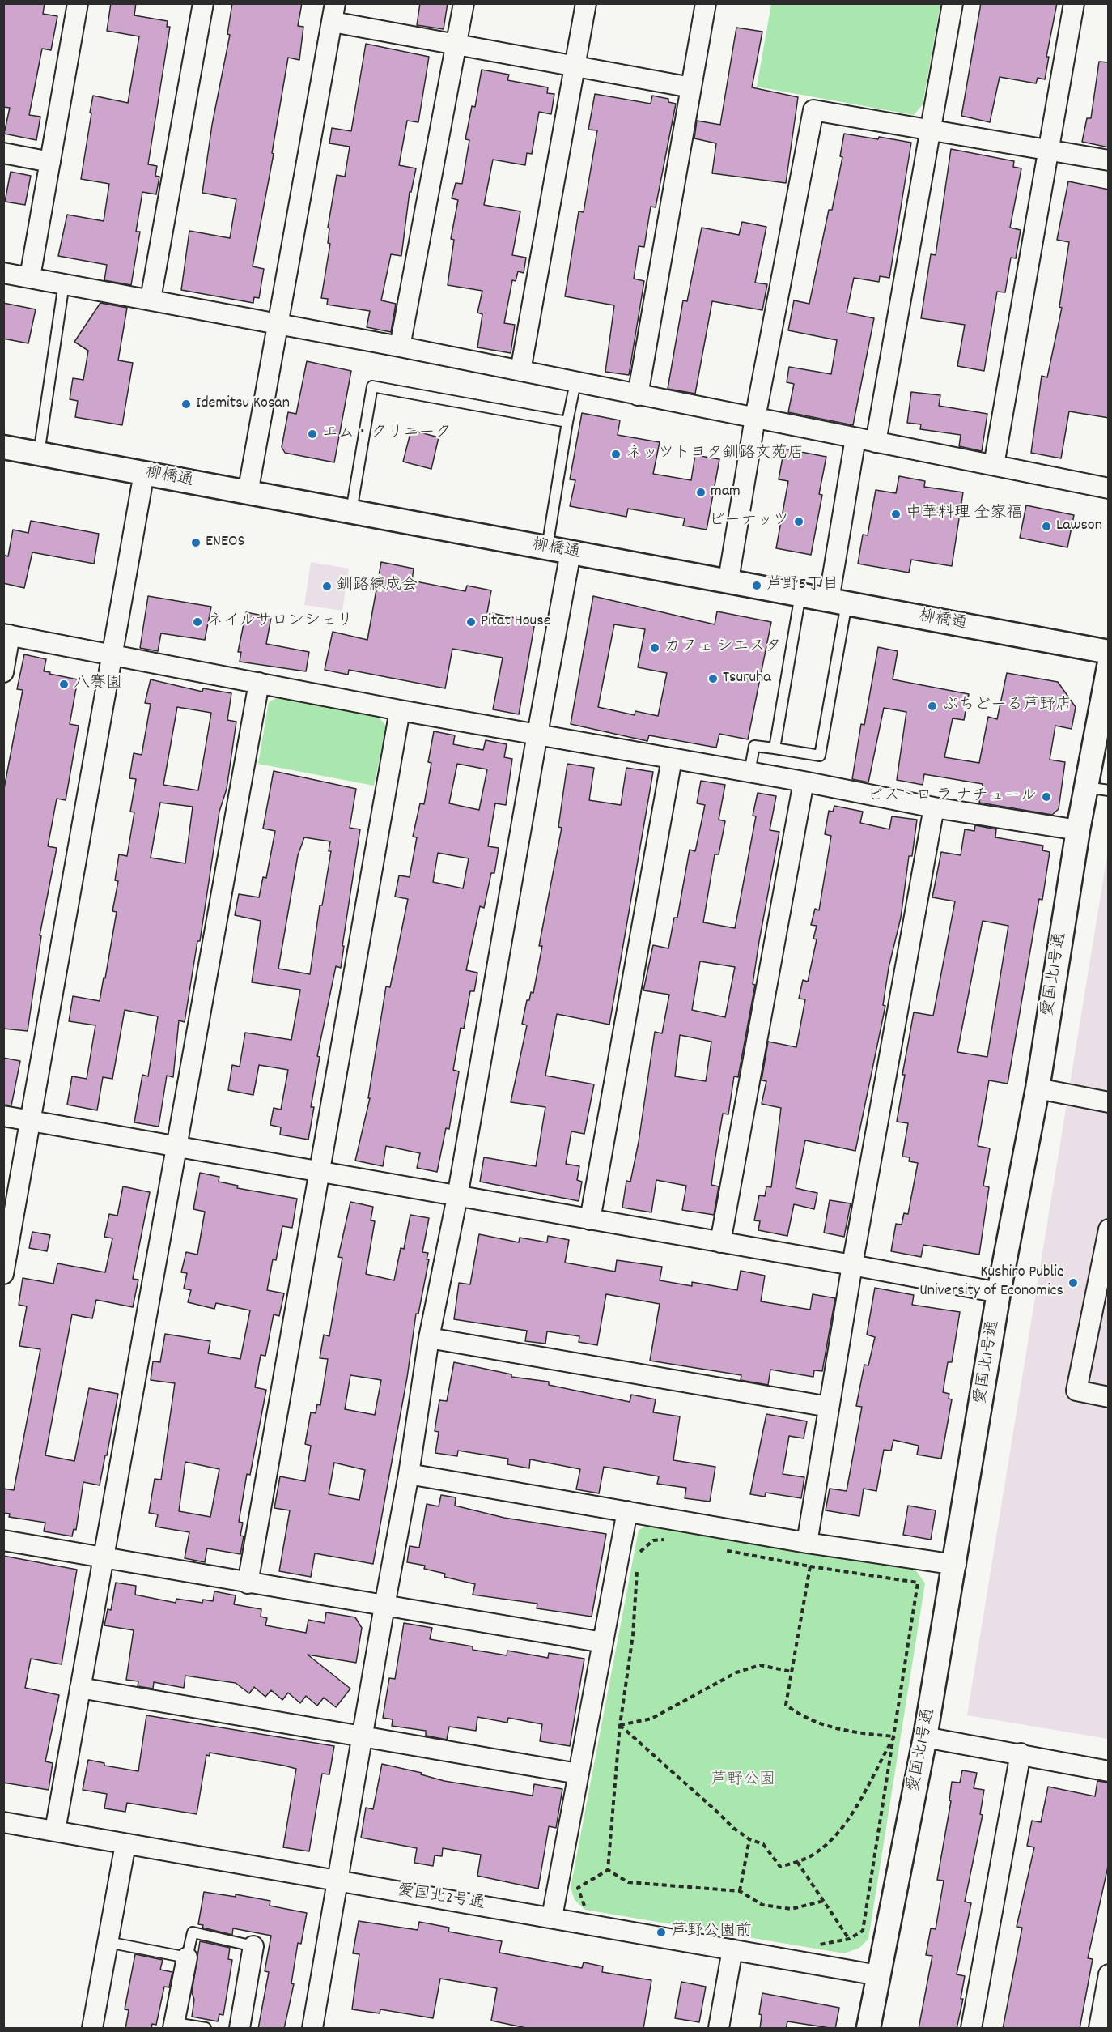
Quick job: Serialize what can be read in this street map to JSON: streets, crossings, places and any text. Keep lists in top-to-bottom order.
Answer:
{
  "streets": {
    "street": ["柳橋通", "愛国北1号通", "愛国北2号通"]
  },
  "crossings": [
    ["愛国北1号通", "愛国北2号通"]
  ],
  "parks": ["芦野公園"],
  "places": [
    "Idemitsu Kosan",
    "エム・クリニーク",
    "ネッツトヨタ釧路文苑店",
    "mam",
    "中華料理 全家福",
    "ピーナッツ",
    "Lawson",
    "ENEOS",
    "芦野5丁目",
    "釧路練成会",
    "ネイルサロンシェリ",
    "Pitat House",
    "カフェ シエスタ",
    "Tsuruha",
    "八賽園",
    "ぷちどーる芦野店",
    "ビストロ ラ ナチュール",
    "Kushiro Public University of Economics",
    "芦野公園前"
  ]
}
